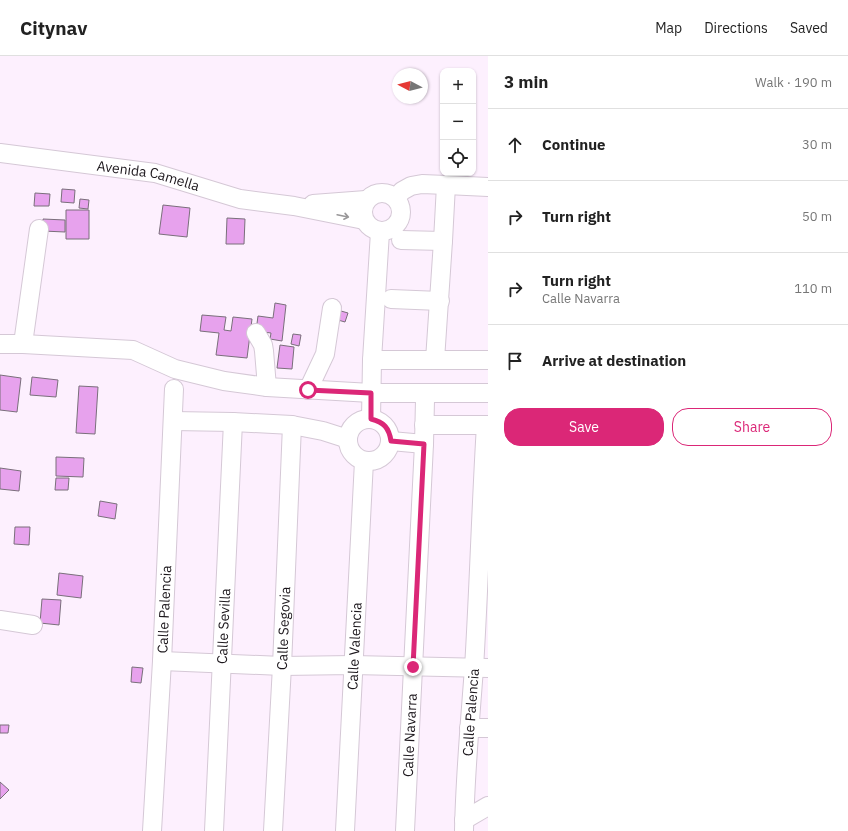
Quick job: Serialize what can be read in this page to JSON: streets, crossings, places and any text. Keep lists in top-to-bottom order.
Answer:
{
  "streets": {
    "street": [
      "Avenida Camella",
      "Calle Palencia",
      "Calle Sevilla",
      "Calle Segovia",
      "Calle Valencia",
      "Calle Navarra"
    ]
  },
  "north": "left",
  "page": {
    "header": "Citynav",
    "nav": ["Map", "Directions", "Saved"],
    "heading": ["3 min", "Walk · 190 m"],
    "map_buttons": ["+", "−"],
    "list": [
      ["Continue", "30 m"],
      ["Turn right", "50 m"],
      ["Turn right", "Calle Navarra", "110 m"],
      "Arrive at destination"
    ],
    "buttons": ["Save", "Share"]
  }
}
